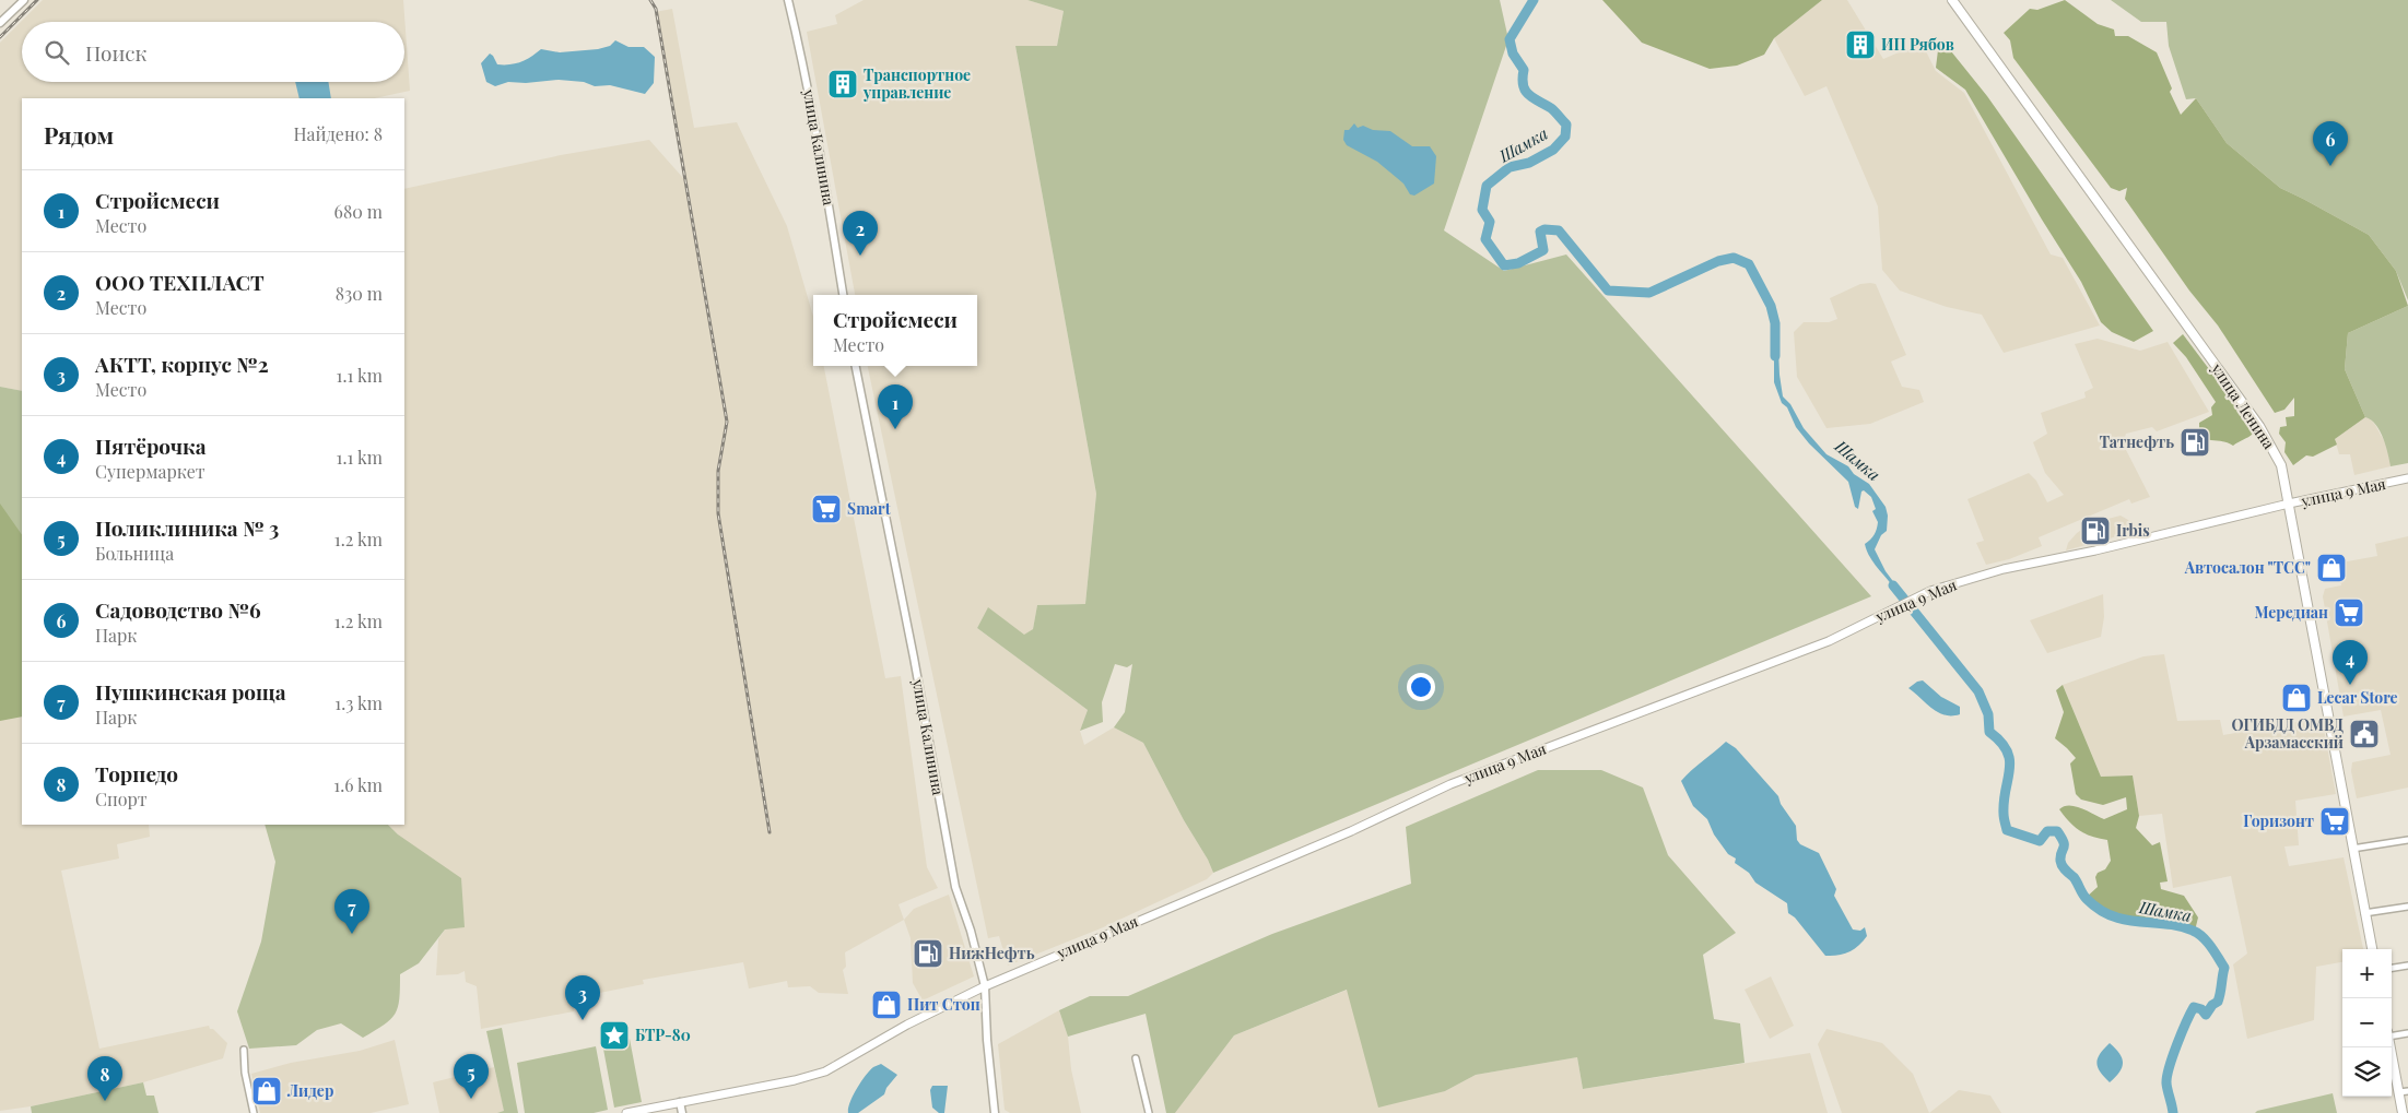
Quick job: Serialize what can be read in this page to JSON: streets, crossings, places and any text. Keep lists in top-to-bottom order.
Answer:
{
  "streets": {
    "main road": ["улица Ленина", "улица 9 Мая"],
    "street": ["улица Калинина"]
  },
  "crossings": [
    ["улица Калинина", "улица 9 Мая"],
    ["улица Ленина", "улица 9 Мая"]
  ],
  "water": ["Шамка"],
  "places": {
    "building": ["ИП Рябов", "Транспортное управление"],
    "fuel station": ["Татнефть", "Irbis", "НижНефть"],
    "supermarket": ["Smart", "Мередиан", "Горизонт"],
    "shop": [
      "Автосалон \"ТСС\"",
      "Lecar Store",
      "Пит Стоп",
      "Лидер"
    ],
    "public building": ["ОГИБДД ОМВД Арзамасский"],
    "place": ["БТР-80"]
  },
  "page": {
    "search": "Поиск",
    "heading": ["Рядом", "Найдено: 8"],
    "pins": [
      "6",
      "2",
      "1",
      "4",
      "7",
      "3",
      "5",
      "8"
    ],
    "list": [
      {
        "mark": "1",
        "name": "Стройсмеси",
        "note": "Место",
        "value": "680 m"
      },
      {
        "mark": "2",
        "name": "ООО ТЕХПЛАСТ",
        "note": "Место",
        "value": "830 m"
      },
      {
        "mark": "3",
        "name": "АКТТ, корпус №2",
        "note": "Место",
        "value": "1.1 km"
      },
      {
        "mark": "4",
        "name": "Пятёрочка",
        "note": "Супермаркет",
        "value": "1.1 km"
      },
      {
        "mark": "5",
        "name": "Поликлиника № 3",
        "note": "Больница",
        "value": "1.2 km"
      },
      {
        "mark": "6",
        "name": "Садоводство №6",
        "note": "Парк",
        "value": "1.2 km"
      },
      {
        "mark": "7",
        "name": "Пушкинская роща",
        "note": "Парк",
        "value": "1.3 km"
      },
      {
        "mark": "8",
        "name": "Торпедо",
        "note": "Спорт",
        "value": "1.6 km"
      }
    ],
    "popup": ["Стройсмеси", "Место"],
    "map_buttons": ["+", "−"]
  }
}
